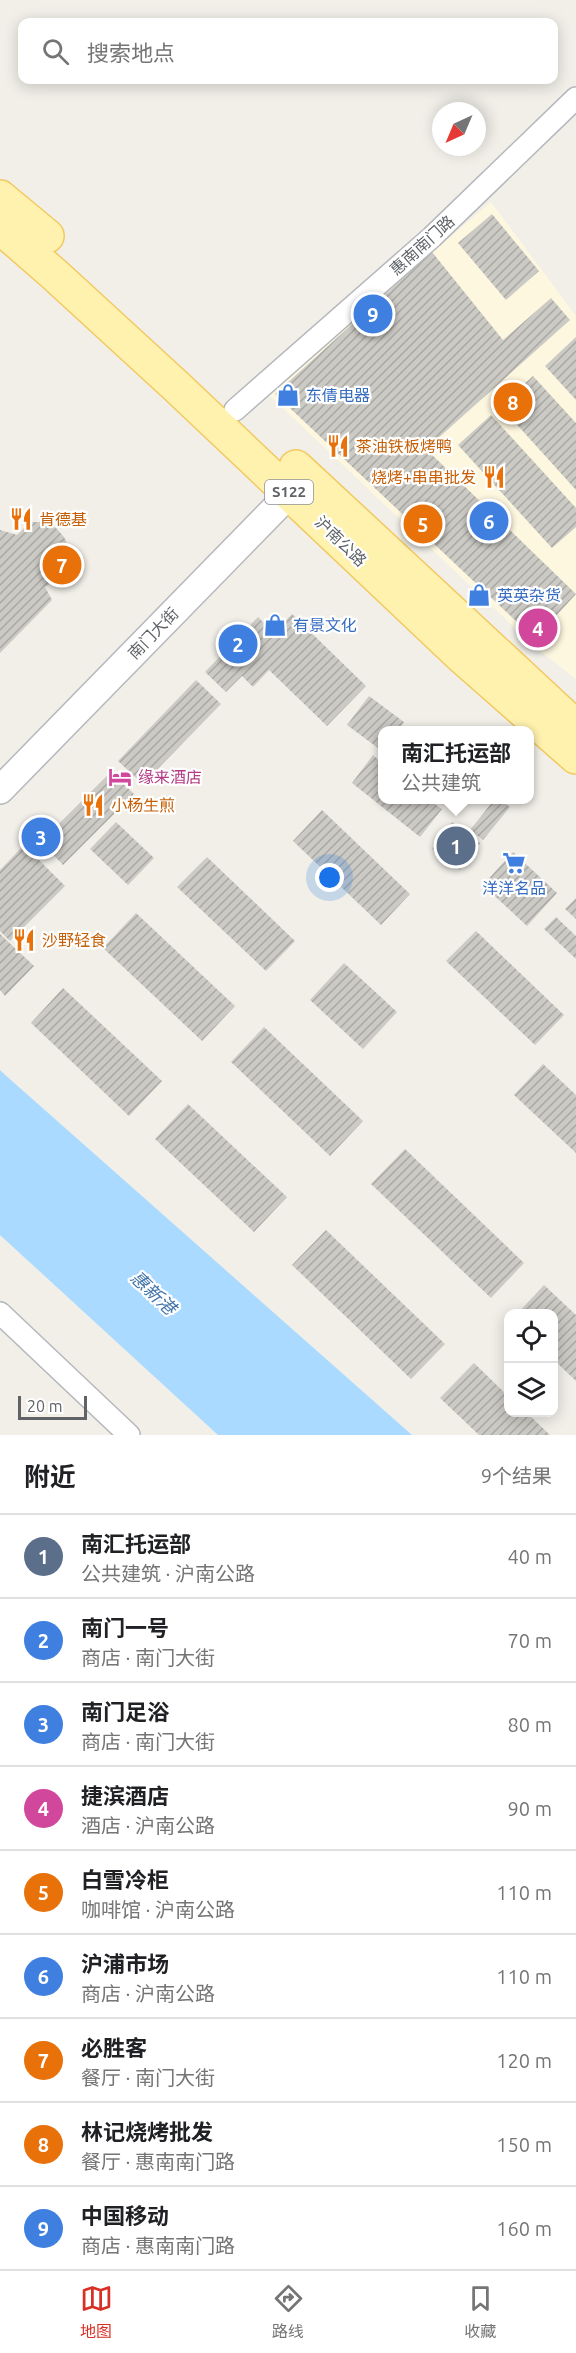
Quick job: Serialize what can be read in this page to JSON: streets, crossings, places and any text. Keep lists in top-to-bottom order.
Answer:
{
  "streets": {
    "main road": ["S122", "沪南公路"],
    "street": ["惠南南门路", "南门大街"]
  },
  "crossings": [
    ["惠南南门路", "沪南公路"],
    ["沪南公路", "南门大街"]
  ],
  "water": ["惠新港"],
  "places": {
    "shop": ["东倩电器", "英英杂货", "有景文化"],
    "restaurant": [
      "茶油铁板烤鸭",
      "烧烤+串串批发",
      "肯德基",
      "小杨生煎",
      "沙野轻食"
    ],
    "hotel": ["缘来酒店"],
    "supermarket": ["洋洋名品"]
  },
  "scale_bar": "20 m",
  "north": "bottom left",
  "page": {
    "search": "搜索地点",
    "pins": [
      "9",
      "8",
      "6",
      "5",
      "7",
      "4",
      "2",
      "3",
      "1"
    ],
    "popup": ["南汇托运部", "公共建筑"],
    "scale": "20 m",
    "heading": ["附近", "9个结果"],
    "list": [
      {
        "mark": "1",
        "name": "南汇托运部",
        "note": "公共建筑 · 沪南公路",
        "value": "40 m"
      },
      {
        "mark": "2",
        "name": "南门一号",
        "note": "商店 · 南门大街",
        "value": "70 m"
      },
      {
        "mark": "3",
        "name": "南门足浴",
        "note": "商店 · 南门大街",
        "value": "80 m"
      },
      {
        "mark": "4",
        "name": "捷滨酒店",
        "note": "酒店 · 沪南公路",
        "value": "90 m"
      },
      {
        "mark": "5",
        "name": "白雪冷柜",
        "note": "咖啡馆 · 沪南公路",
        "value": "110 m"
      },
      {
        "mark": "6",
        "name": "沪浦市场",
        "note": "商店 · 沪南公路",
        "value": "110 m"
      },
      {
        "mark": "7",
        "name": "必胜客",
        "note": "餐厅 · 南门大街",
        "value": "120 m"
      },
      {
        "mark": "8",
        "name": "林记烧烤批发",
        "note": "餐厅 · 惠南南门路",
        "value": "150 m"
      },
      {
        "mark": "9",
        "name": "中国移动",
        "note": "商店 · 惠南南门路",
        "value": "160 m"
      }
    ],
    "nav": ["地图", "路线", "收藏"]
  }
}
